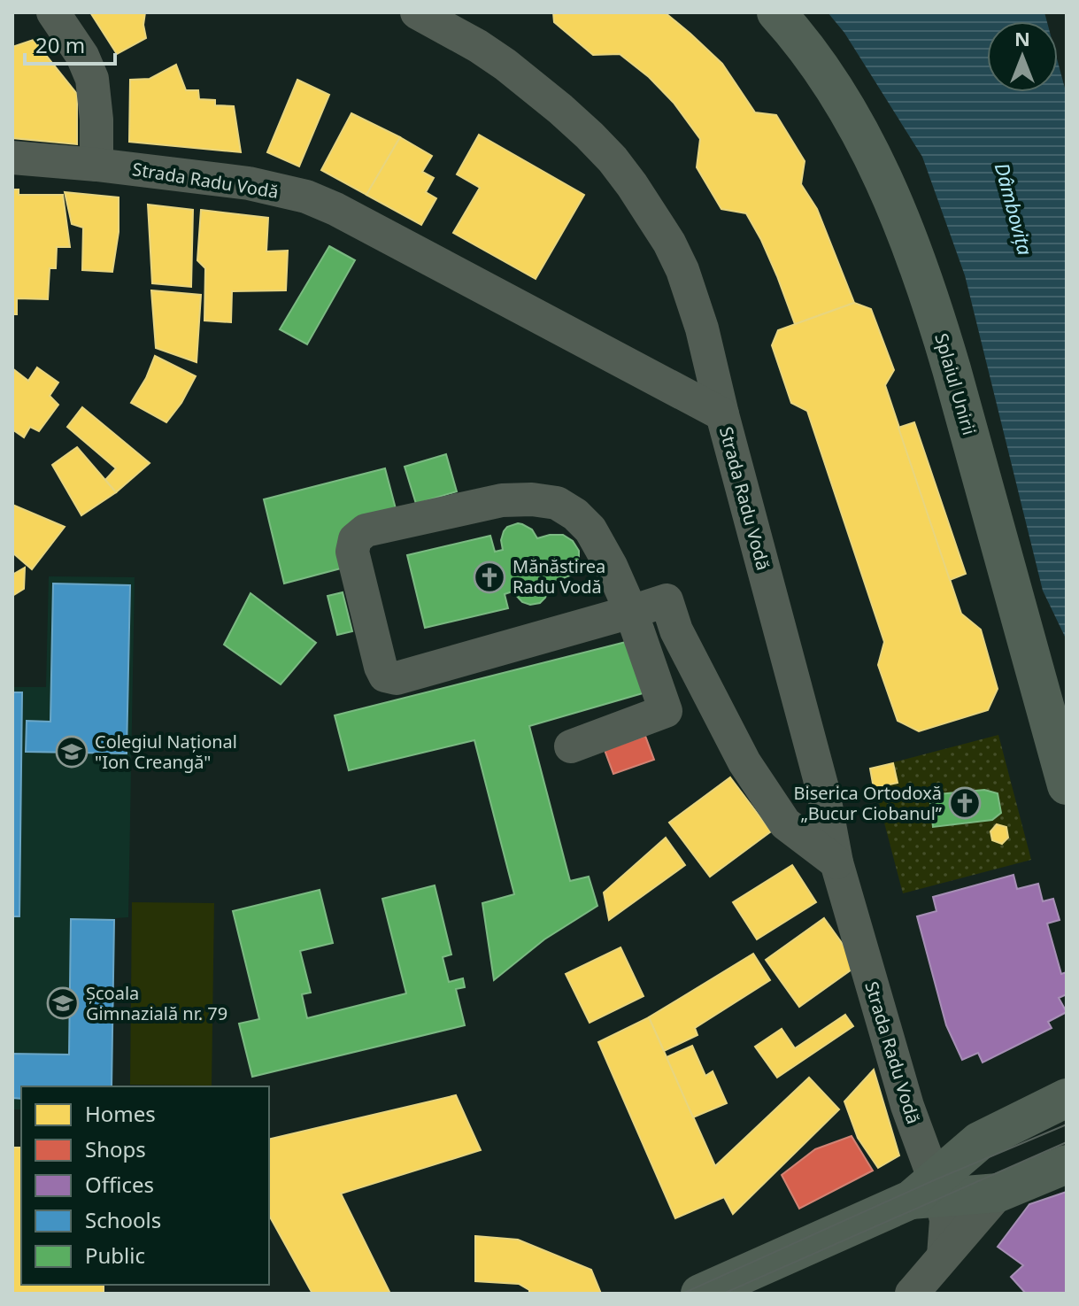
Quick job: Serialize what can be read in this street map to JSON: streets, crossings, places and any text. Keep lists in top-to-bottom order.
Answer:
{
  "streets": {
    "main road": ["Splaiul Unirii"],
    "street": ["Strada Radu Vodă"]
  },
  "water": ["Dâmbovița"],
  "places": {
    "church": ["Mănăstirea Radu Vodă", "Biserica Ortodoxă „Bucur Ciobanul”"],
    "school or university": ["Colegiul Național \"Ion Creangă\"", "Școala Gimnazială nr. 79"]
  },
  "legend": [
    "Homes",
    "Shops",
    "Offices",
    "Schools",
    "Public"
  ],
  "scale_bar": "20 m",
  "north": "top"
}
